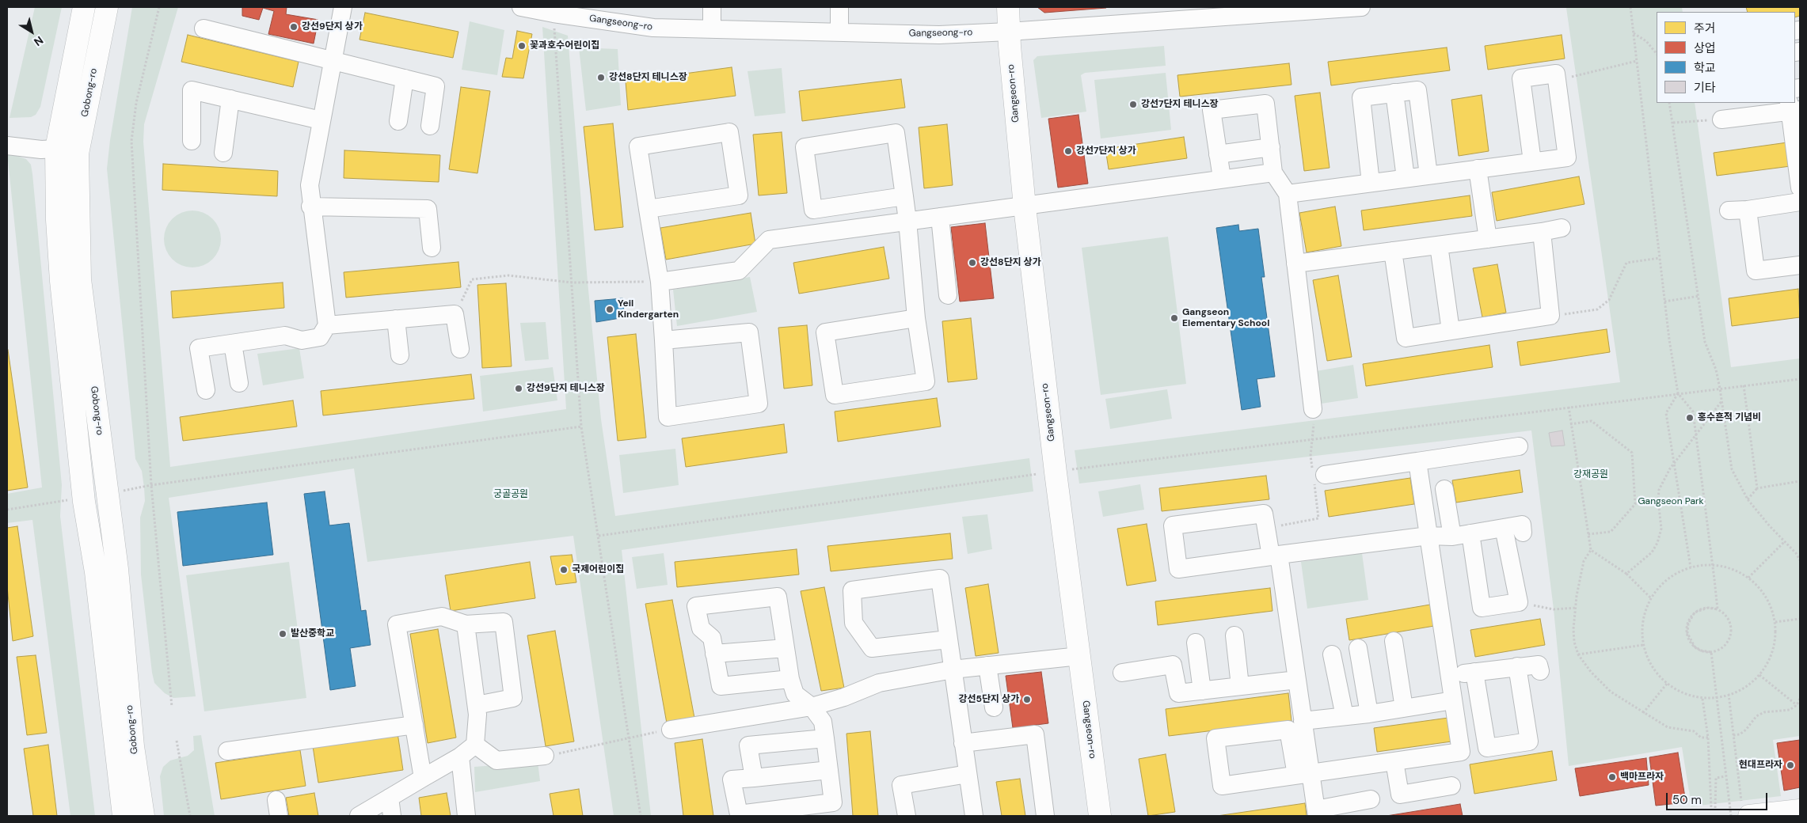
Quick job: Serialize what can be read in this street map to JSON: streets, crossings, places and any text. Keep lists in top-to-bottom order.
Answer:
{
  "streets": {
    "main road": ["Gobong-ro", "Gangseon-ro"],
    "street": ["Gangseong-ro"]
  },
  "crossings": [
    ["Gangseong-ro", "Gangseon-ro"]
  ],
  "parks": ["강재공원", "궁골공원", "Gangseon Park"],
  "places": [
    "강선9단지 상가",
    "꽃과호수어린이집",
    "강선8단지 테니스장",
    "강선7단지 테니스장",
    "강선7단지 상가",
    "강선8단지 상가",
    "Yeil Kindergarten",
    "Gangseon Elementary School",
    "강선9단지 테니스장",
    "홍수흔적 기념비",
    "국제어린이집",
    "발산중학교",
    "강선5단지 상가",
    "현대프라자",
    "백마프라자"
  ],
  "legend": [
    "주거",
    "상업",
    "학교",
    "기타"
  ],
  "scale_bar": "50 m",
  "north": "bottom right"
}
